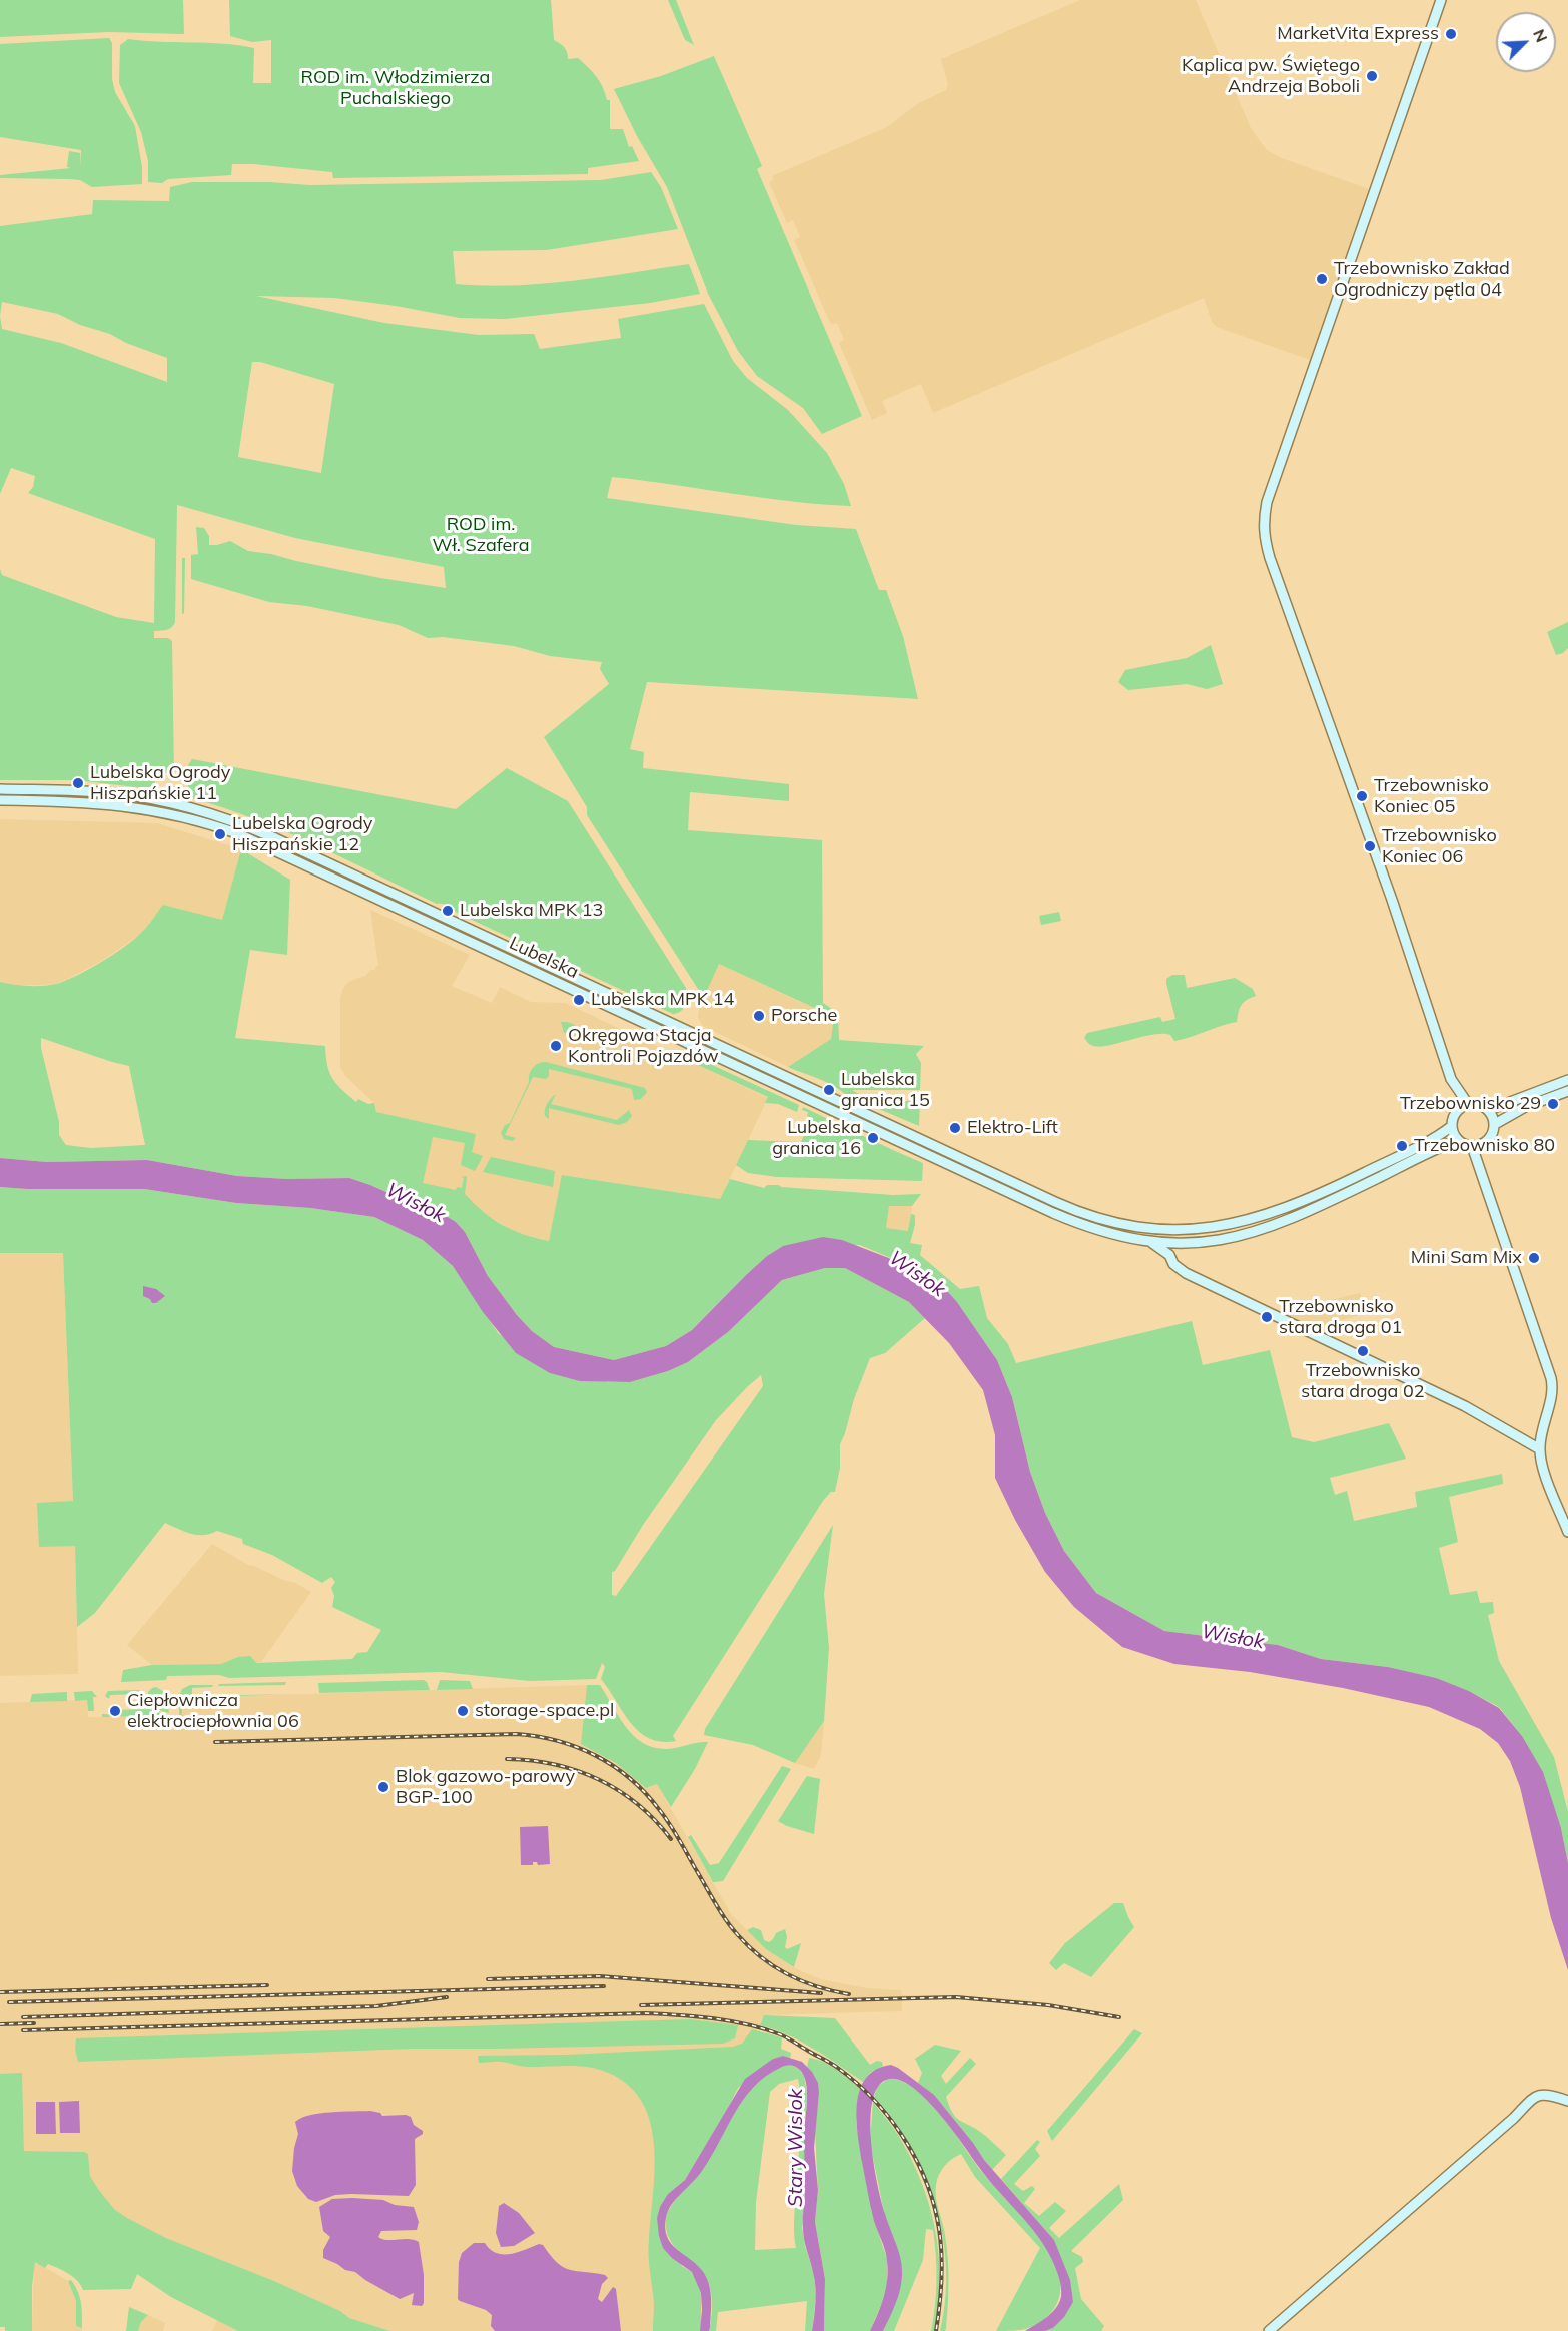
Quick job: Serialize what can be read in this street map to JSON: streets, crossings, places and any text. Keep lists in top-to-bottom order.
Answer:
{
  "streets": {
    "main road": ["Lubelska"]
  },
  "water": ["Wisłok", "Stary Wislok"],
  "parks": ["ROD im. Włodzimierza Puchalskiego", "ROD im. Wł. Szafera"],
  "places": [
    "MarketVita Express",
    "Kaplica pw. Świętego Andrzeja Boboli",
    "Trzebownisko Zakład Ogrodniczy pętla 04",
    "Lubelska Ogrody Hiszpańskie 11",
    "Trzebownisko Koniec 05",
    "Lubelska Ogrody Hiszpańskie 12",
    "Trzebownisko Koniec 06",
    "Lubelska MPK 13",
    "Lubelska MPK 14",
    "Porsche",
    "Okręgowa Stacja Kontroli Pojazdów",
    "Lubelska granica 15",
    "Trzebownisko 29",
    "Elektro-Lift",
    "Lubelska granica 16",
    "Trzebownisko 80",
    "Mini Sam Mix",
    "Trzebownisko stara droga 01",
    "Trzebownisko stara droga 02",
    "Ciepłownicza elektrociepłownia 06",
    "storage-space.pl",
    "Blok gazowo-parowy BGP-100"
  ],
  "north": "top right"
}
